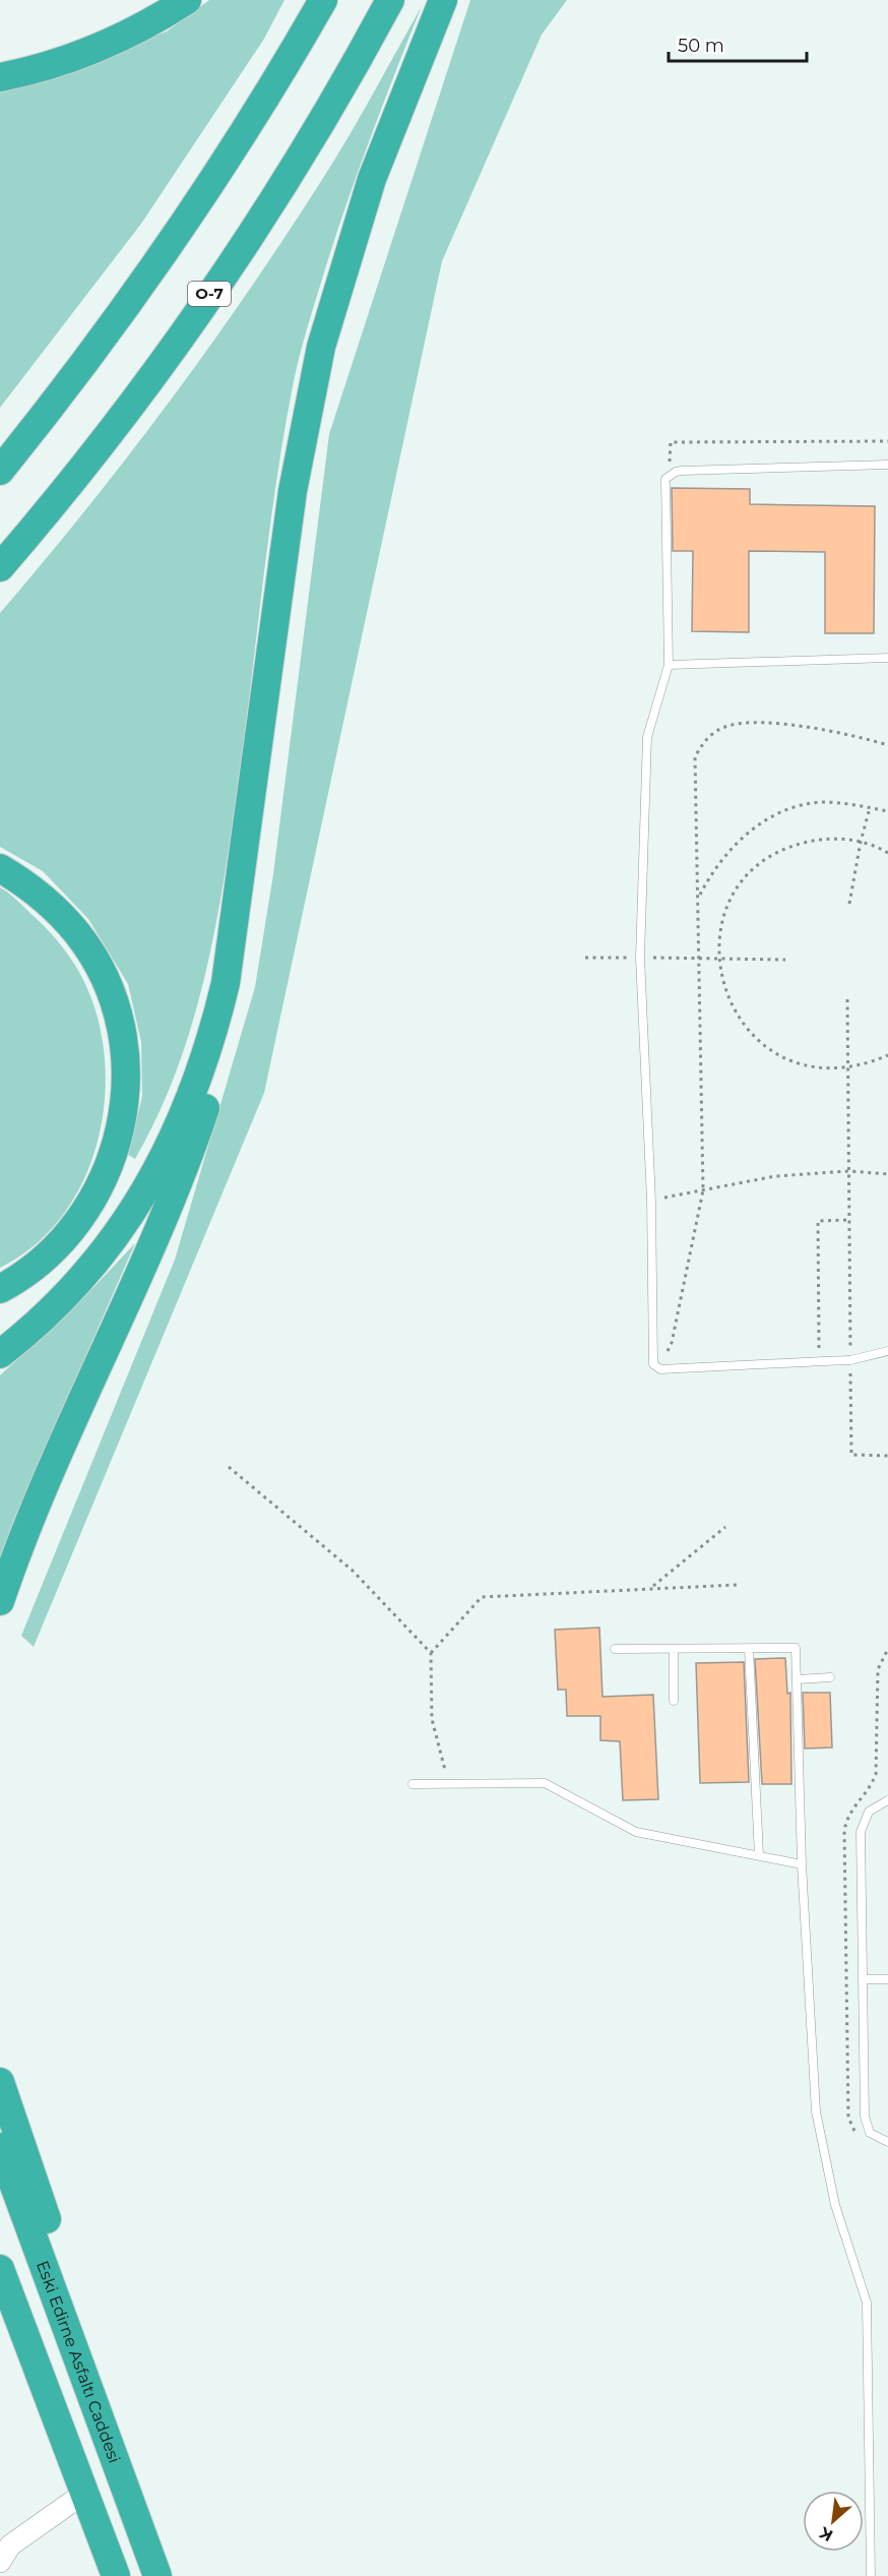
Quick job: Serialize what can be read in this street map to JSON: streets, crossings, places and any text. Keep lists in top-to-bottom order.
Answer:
{
  "streets": {
    "highway": ["O-7", "Eski Edirne Asfaltı Caddesi"]
  },
  "scale_bar": "50 m",
  "north": "bottom left"
}
